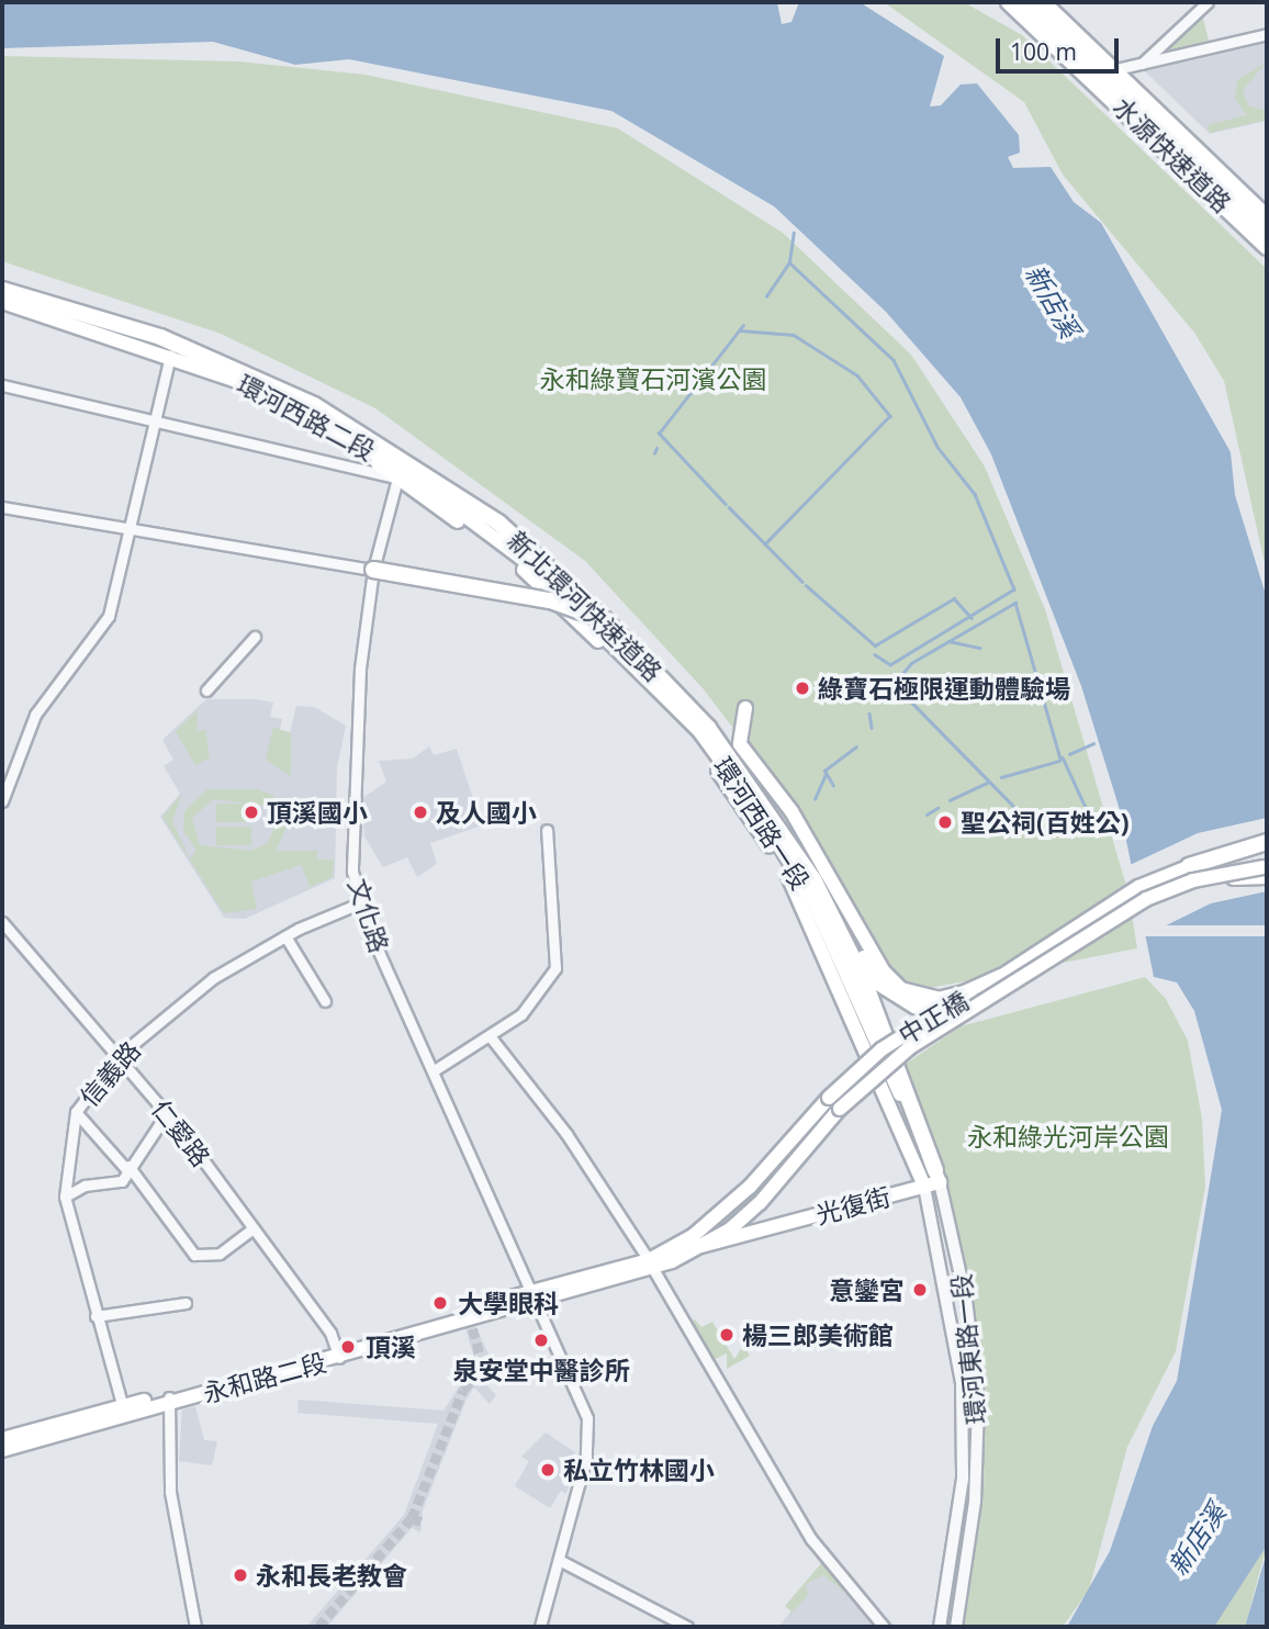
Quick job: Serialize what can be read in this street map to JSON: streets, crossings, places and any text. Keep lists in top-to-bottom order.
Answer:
{
  "streets": {
    "highway": ["水源快速道路", "新北環河快速道路"],
    "main road": [
      "環河西路二段",
      "環河西路一段",
      "中正橋",
      "光復街",
      "環河東路一段",
      "永和路二段"
    ],
    "street": ["文化路", "信義路", "仁愛路"]
  },
  "crossings": [
    ["環河西路二段", "環河西路一段"],
    ["環河西路二段", "文化路"],
    ["新北環河快速道路", "光復街"],
    ["新北環河快速道路", "環河東路一段"],
    ["環河西路一段", "環河東路一段"],
    ["文化路", "信義路"],
    ["文化路", "永和路二段"],
    ["中正橋", "光復街"],
    ["中正橋", "永和路二段"],
    ["信義路", "仁愛路"],
    ["信義路", "永和路二段"],
    ["仁愛路", "永和路二段"],
    ["光復街", "環河東路一段"],
    ["光復街", "永和路二段"]
  ],
  "water": ["新店溪"],
  "parks": ["永和綠寶石河濱公園", "永和綠光河岸公園"],
  "places": [
    "綠寶石極限運動體驗場",
    "頂溪國小",
    "及人國小",
    "聖公祠(百姓公)",
    "意鑾宮",
    "大學眼科",
    "楊三郎美術館",
    "泉安堂中醫診所",
    "頂溪",
    "私立竹林國小",
    "永和長老教會"
  ],
  "scale_bar": "100 m"
}
